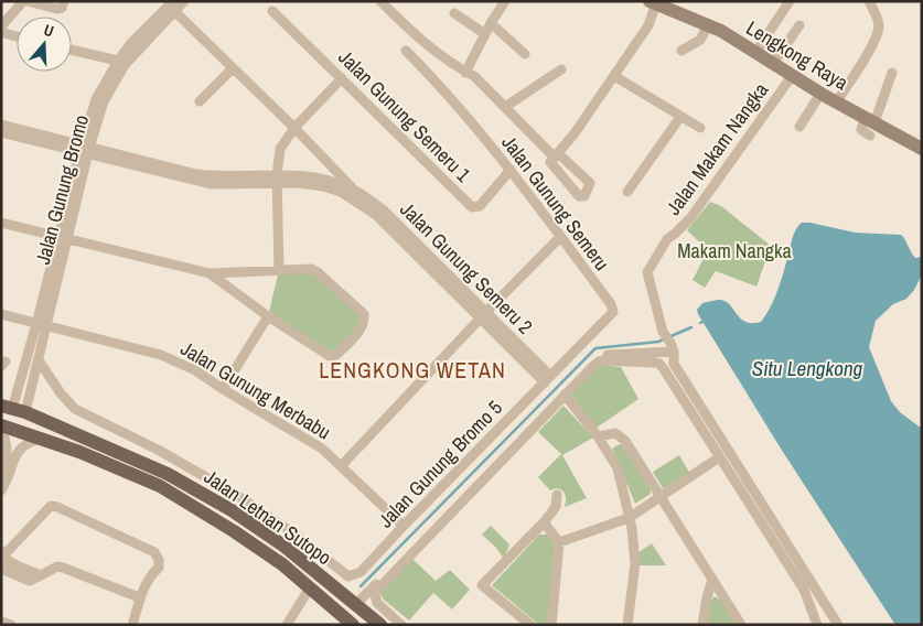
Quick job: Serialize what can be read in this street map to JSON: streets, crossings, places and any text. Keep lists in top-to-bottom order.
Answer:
{
  "streets": {
    "main road": ["Jalan Letnan Sutopo"],
    "street": [
      "Lengkong Raya",
      "Jalan Gunung Semeru 1",
      "Jalan Makam Nangka",
      "Jalan Gunung Bromo",
      "Jalan Gunung Semeru",
      "Jalan Gunung Semeru 2",
      "Jalan Gunung Merbabu",
      "Jalan Gunung Bromo 5"
    ]
  },
  "crossings": [
    ["Lengkong Raya", "Jalan Makam Nangka"],
    ["Jalan Gunung Semeru 1", "Jalan Gunung Semeru"],
    ["Jalan Gunung Bromo", "Jalan Gunung Semeru 2"],
    ["Jalan Gunung Bromo", "Jalan Gunung Merbabu"],
    ["Jalan Gunung Bromo", "Jalan Gunung Bromo 5"],
    ["Jalan Gunung Bromo", "Jalan Letnan Sutopo"],
    ["Jalan Gunung Semeru", "Jalan Gunung Semeru 2"],
    ["Jalan Gunung Semeru", "Jalan Gunung Bromo 5"],
    ["Jalan Gunung Semeru 2", "Jalan Gunung Bromo 5"],
    ["Jalan Gunung Merbabu", "Jalan Gunung Bromo 5"]
  ],
  "districts": ["LENGKONG WETAN"],
  "water": ["Situ Lengkong"],
  "parks": ["Makam Nangka"],
  "north": "top"
}
